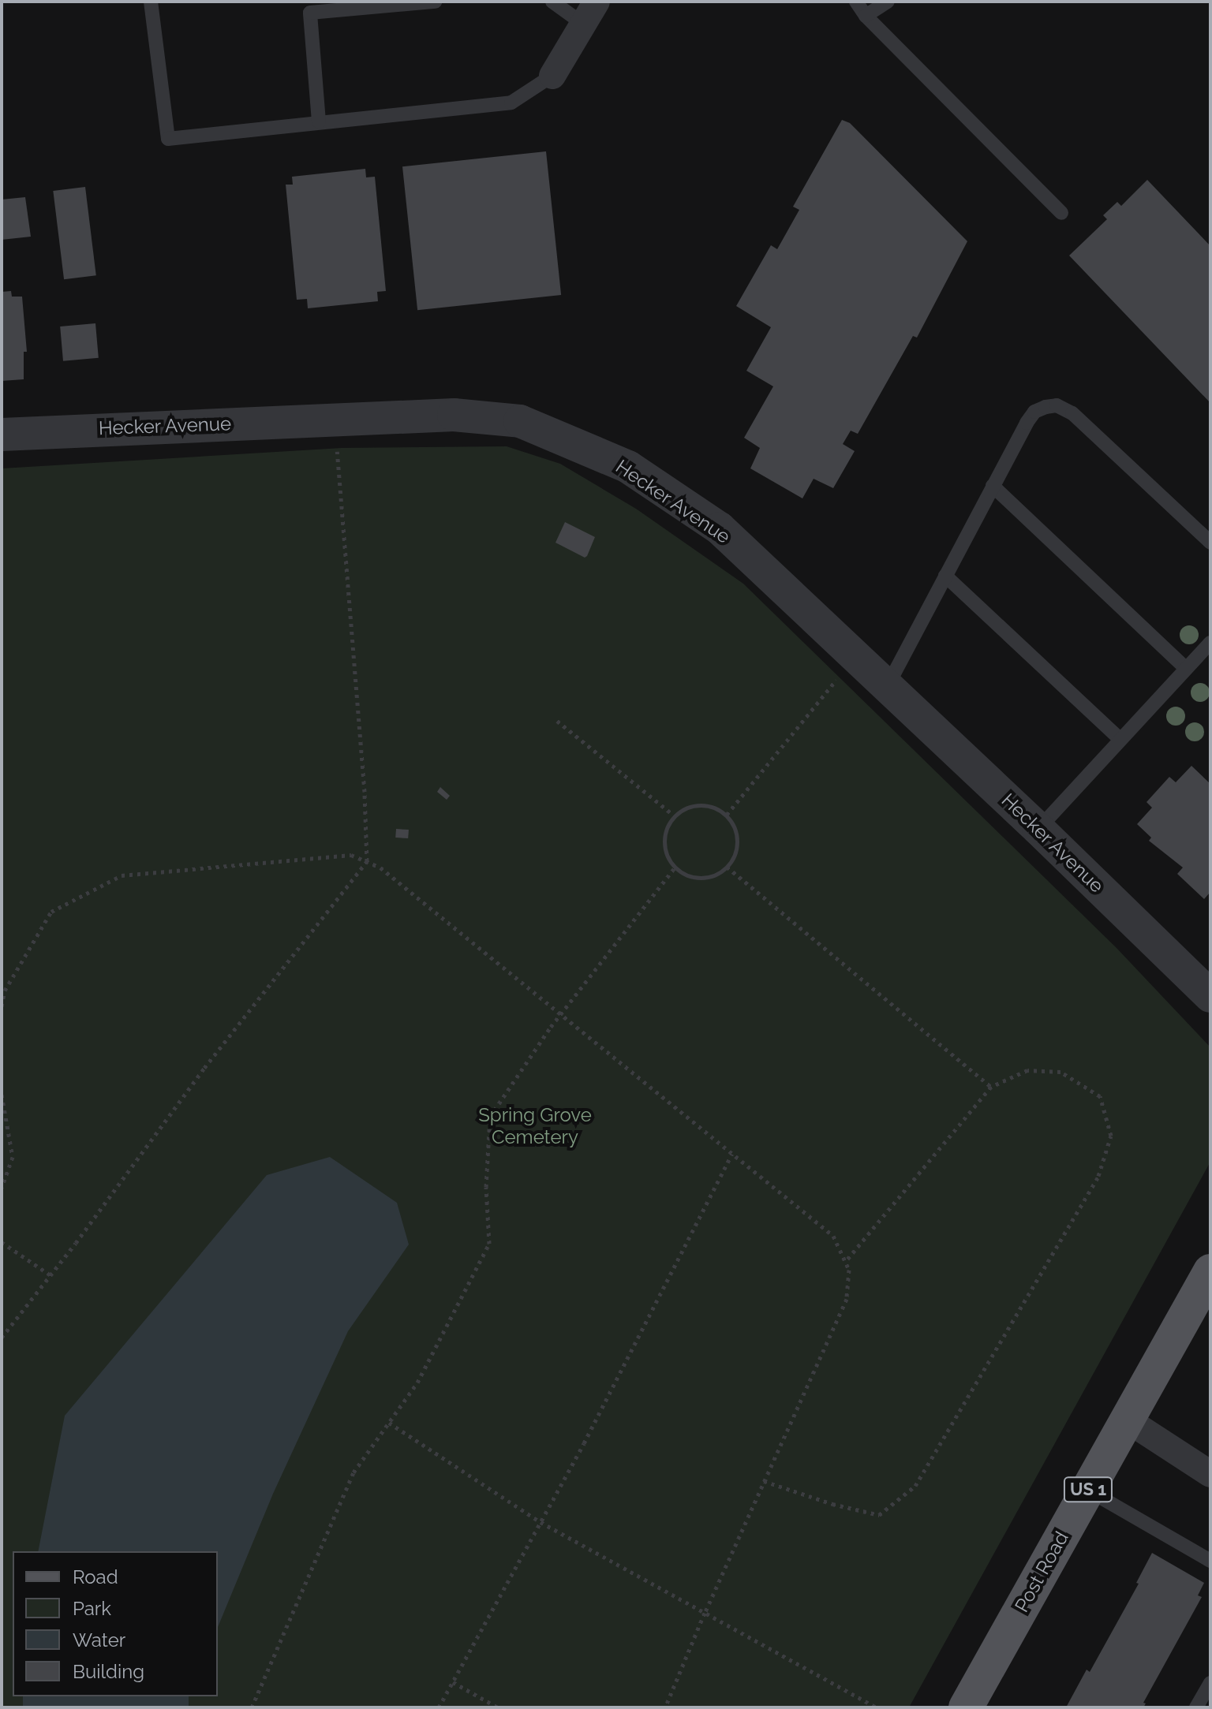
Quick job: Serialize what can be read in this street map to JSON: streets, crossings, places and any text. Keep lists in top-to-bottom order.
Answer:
{
  "streets": {
    "main road": ["US 1", "Post Road"],
    "street": ["Hecker Avenue"]
  },
  "parks": ["Spring Grove Cemetery"],
  "legend": [
    "Road",
    "Park",
    "Water",
    "Building"
  ]
}
